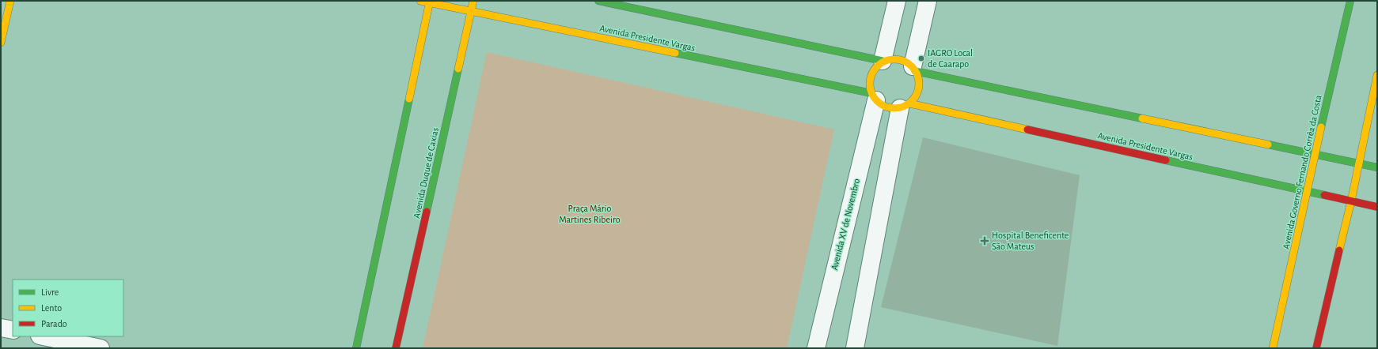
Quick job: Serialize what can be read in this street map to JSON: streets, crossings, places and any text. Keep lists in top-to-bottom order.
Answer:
{
  "streets": {
    "main road": ["Avenida Presidente Vargas", "Avenida Governo Fernando Corrêa da Costa", "Avenida Duque de Caxias"],
    "street": ["Avenida XV de Novembro"]
  },
  "crossings": [
    ["Avenida Presidente Vargas", "Avenida Governo Fernando Corrêa da Costa"],
    ["Avenida Presidente Vargas", "Avenida Duque de Caxias"],
    ["Avenida Presidente Vargas", "Avenida XV de Novembro"]
  ],
  "parks": ["Praça Mário Martines Ribeiro"],
  "places": {
    "other": ["IAGRO Local de Caarapo"],
    "health": ["Hospital Beneficente São Mateus"]
  },
  "legend": ["Livre", "Lento", "Parado"]
}
